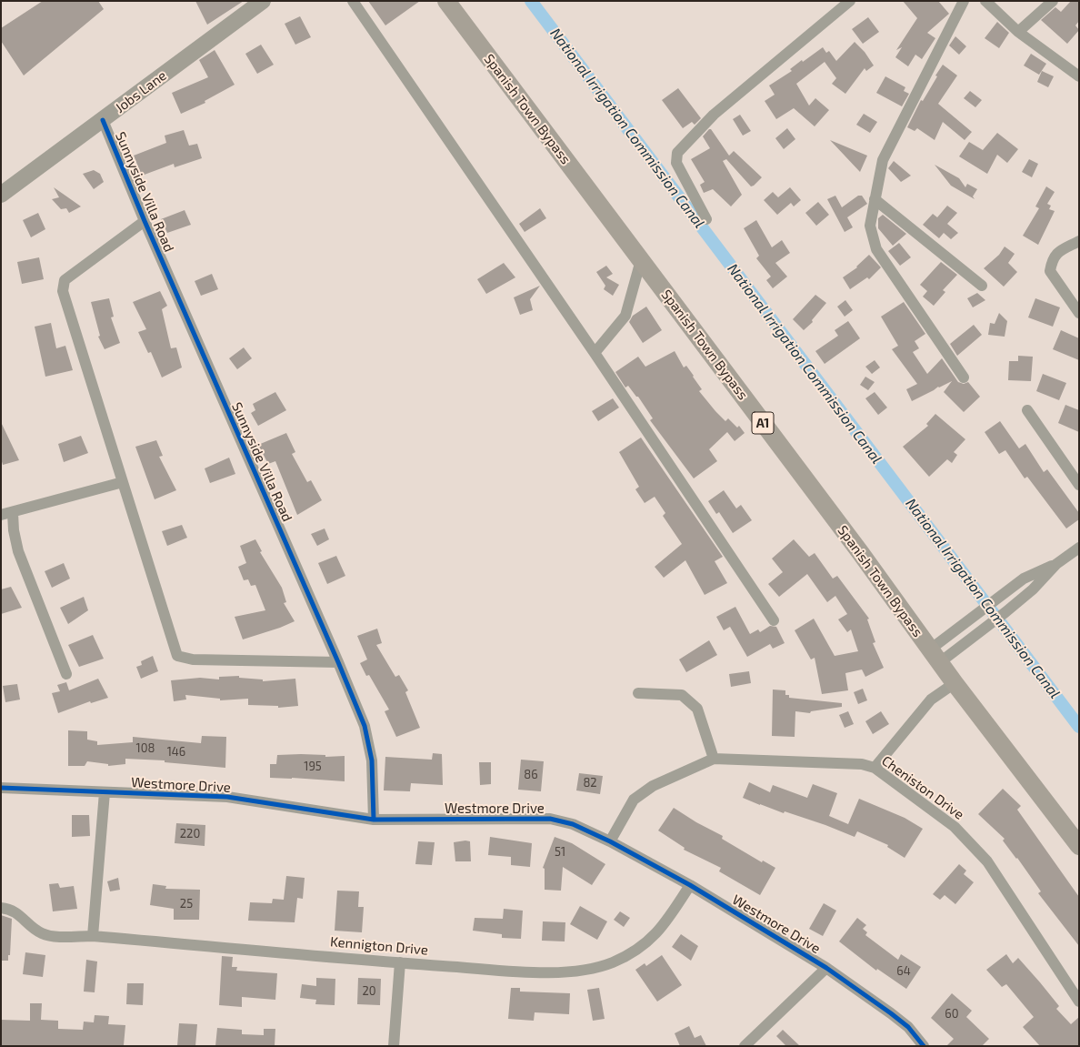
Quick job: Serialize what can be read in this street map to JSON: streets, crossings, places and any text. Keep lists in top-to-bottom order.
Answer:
{
  "streets": {
    "main road": ["Spanish Town Bypass", "A1"],
    "street": [
      "Jobs Lane",
      "Sunnyside Villa Road",
      "Westmore Drive",
      "Cheniston Drive",
      "Kennigton Drive"
    ]
  },
  "crossings": [
    ["Jobs Lane", "Sunnyside Villa Road"],
    ["Sunnyside Villa Road", "Westmore Drive"],
    ["Westmore Drive", "Cheniston Drive"],
    ["Westmore Drive", "Kennigton Drive"]
  ],
  "water": ["National Irrigation Commission Canal"],
  "house_numbers": [
    "108",
    "146",
    "195",
    "86",
    "82",
    "220",
    "51",
    "25",
    "64",
    "20",
    "60"
  ]
}
